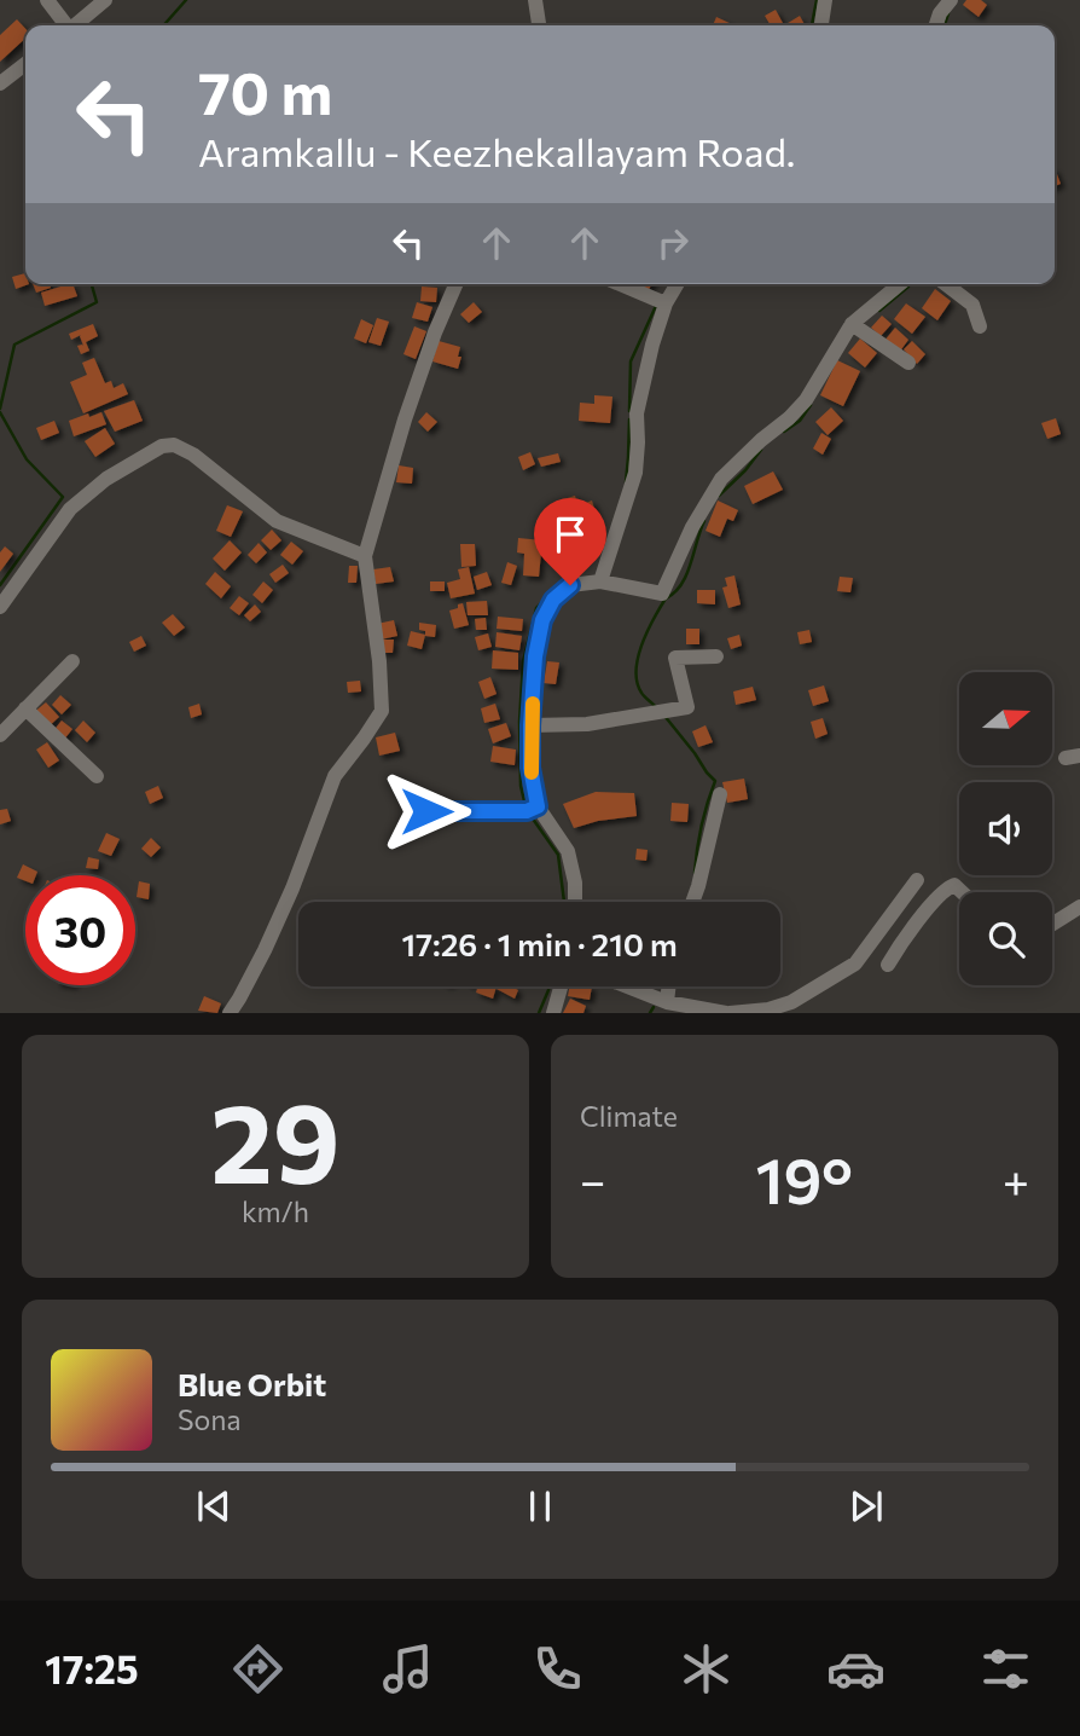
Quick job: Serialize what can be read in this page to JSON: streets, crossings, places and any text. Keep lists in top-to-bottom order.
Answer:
{
  "north": "right",
  "page": {
    "turn": ["70 m", "Aramkallu - Keezhekallayam Road."],
    "limit": "30",
    "trip": "17:26 · 1 min · 210 m",
    "tile": [
      ["29", "km/h"],
      "Climate"
    ],
    "heat": ["−", "19°", "+"],
    "song": ["Blue Orbit", "Sona"],
    "tabs": "17:25"
  }
}
